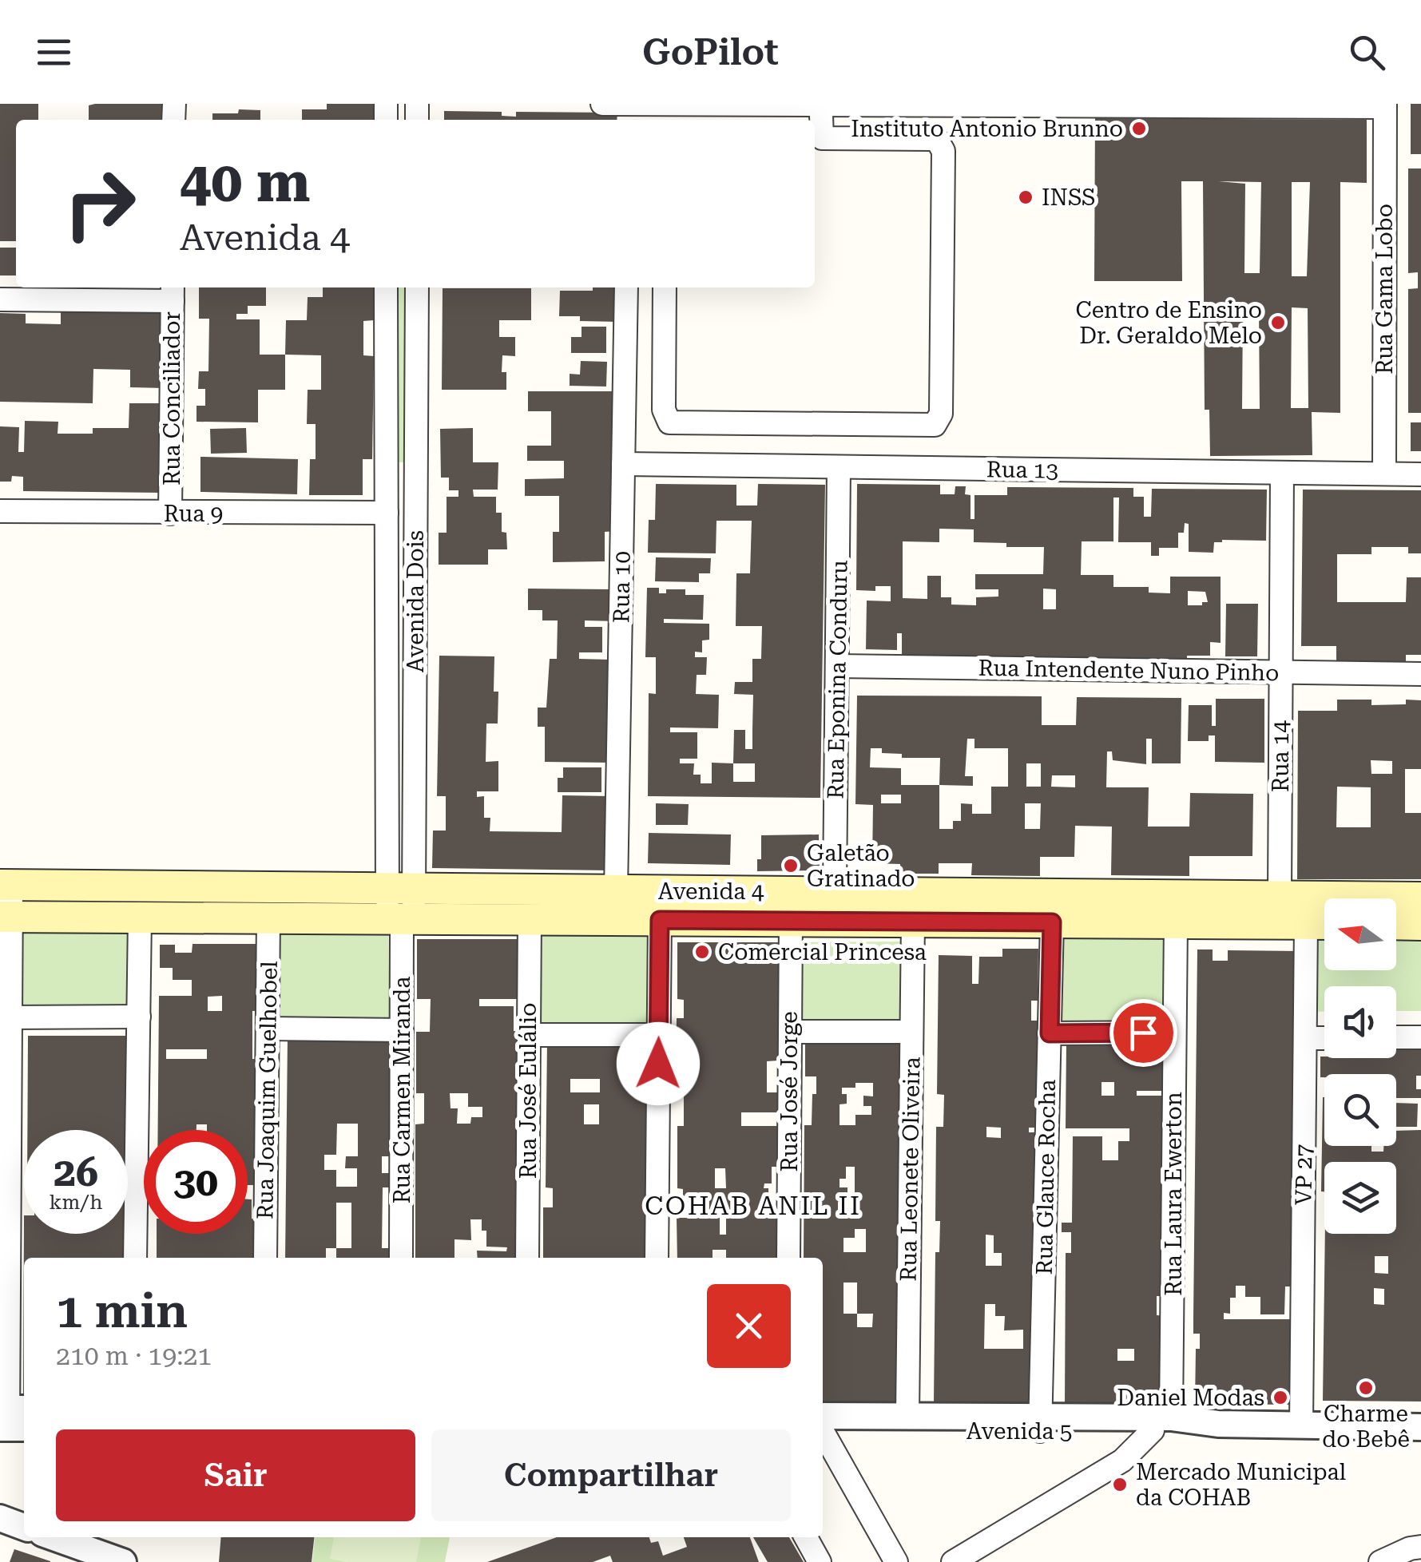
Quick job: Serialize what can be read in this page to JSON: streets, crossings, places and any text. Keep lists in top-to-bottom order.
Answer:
{
  "streets": {
    "main road": ["Avenida 4"],
    "street": [
      "Rua Gama Lobo",
      "Rua Conciliador",
      "Rua 13",
      "Rua 9",
      "Rua 10",
      "Avenida Dois",
      "Rua Intendente Nuno Pinho",
      "Rua Eponina Conduru",
      "Rua 14",
      "Rua Joaquim Guelhobel",
      "Rua Carmen Miranda",
      "Rua José Eulálio",
      "Rua José Jorge",
      "Rua Leonete Oliveira",
      "VP 27",
      "Rua Glauce Rocha",
      "Rua Laura Ewerton",
      "Avenida 5"
    ]
  },
  "crossings": [
    ["Rua Gama Lobo", "Rua 13"],
    ["Rua Conciliador", "Rua 9"],
    ["Rua 13", "Rua 10"],
    ["Rua 13", "Rua Eponina Conduru"],
    ["Rua 13", "Rua 14"],
    ["Rua 9", "Avenida Dois"],
    ["Rua 10", "Avenida 4"],
    ["Avenida Dois", "Avenida 4"],
    ["Avenida Dois", "Rua Carmen Miranda"],
    ["Rua Intendente Nuno Pinho", "Rua Eponina Conduru"],
    ["Rua Intendente Nuno Pinho", "Rua 14"],
    ["Rua Eponina Conduru", "Avenida 4"],
    ["Rua 14", "Avenida 4"],
    ["Avenida 4", "Rua Joaquim Guelhobel"],
    ["Avenida 4", "Rua Carmen Miranda"],
    ["Avenida 4", "Rua José Eulálio"],
    ["Avenida 4", "Rua José Jorge"],
    ["Avenida 4", "Rua Leonete Oliveira"],
    ["Avenida 4", "VP 27"],
    ["Avenida 4", "Rua Glauce Rocha"],
    ["Avenida 4", "Rua Laura Ewerton"],
    ["Rua Leonete Oliveira", "Avenida 5"],
    ["VP 27", "Avenida 5"],
    ["Rua Glauce Rocha", "Avenida 5"],
    ["Rua Laura Ewerton", "Avenida 5"]
  ],
  "districts": ["COHAB ANIL II"],
  "places": [
    "Instituto Antonio Brunno",
    "INSS",
    "Centro de Ensino Dr. Geraldo Melo",
    "Galetão Gratinado",
    "Comercial Princesa",
    "Charme do Bebê",
    "Daniel Modas",
    "Mercado Municipal da COHAB"
  ],
  "north": "left",
  "page": {
    "header": "GoPilot",
    "turn": ["40 m", "Avenida 4"],
    "speed": "26 km/h",
    "limit": "30",
    "heading": ["1 min", "210 m · 19:21"],
    "buttons": ["Sair", "Compartilhar"]
  }
}
